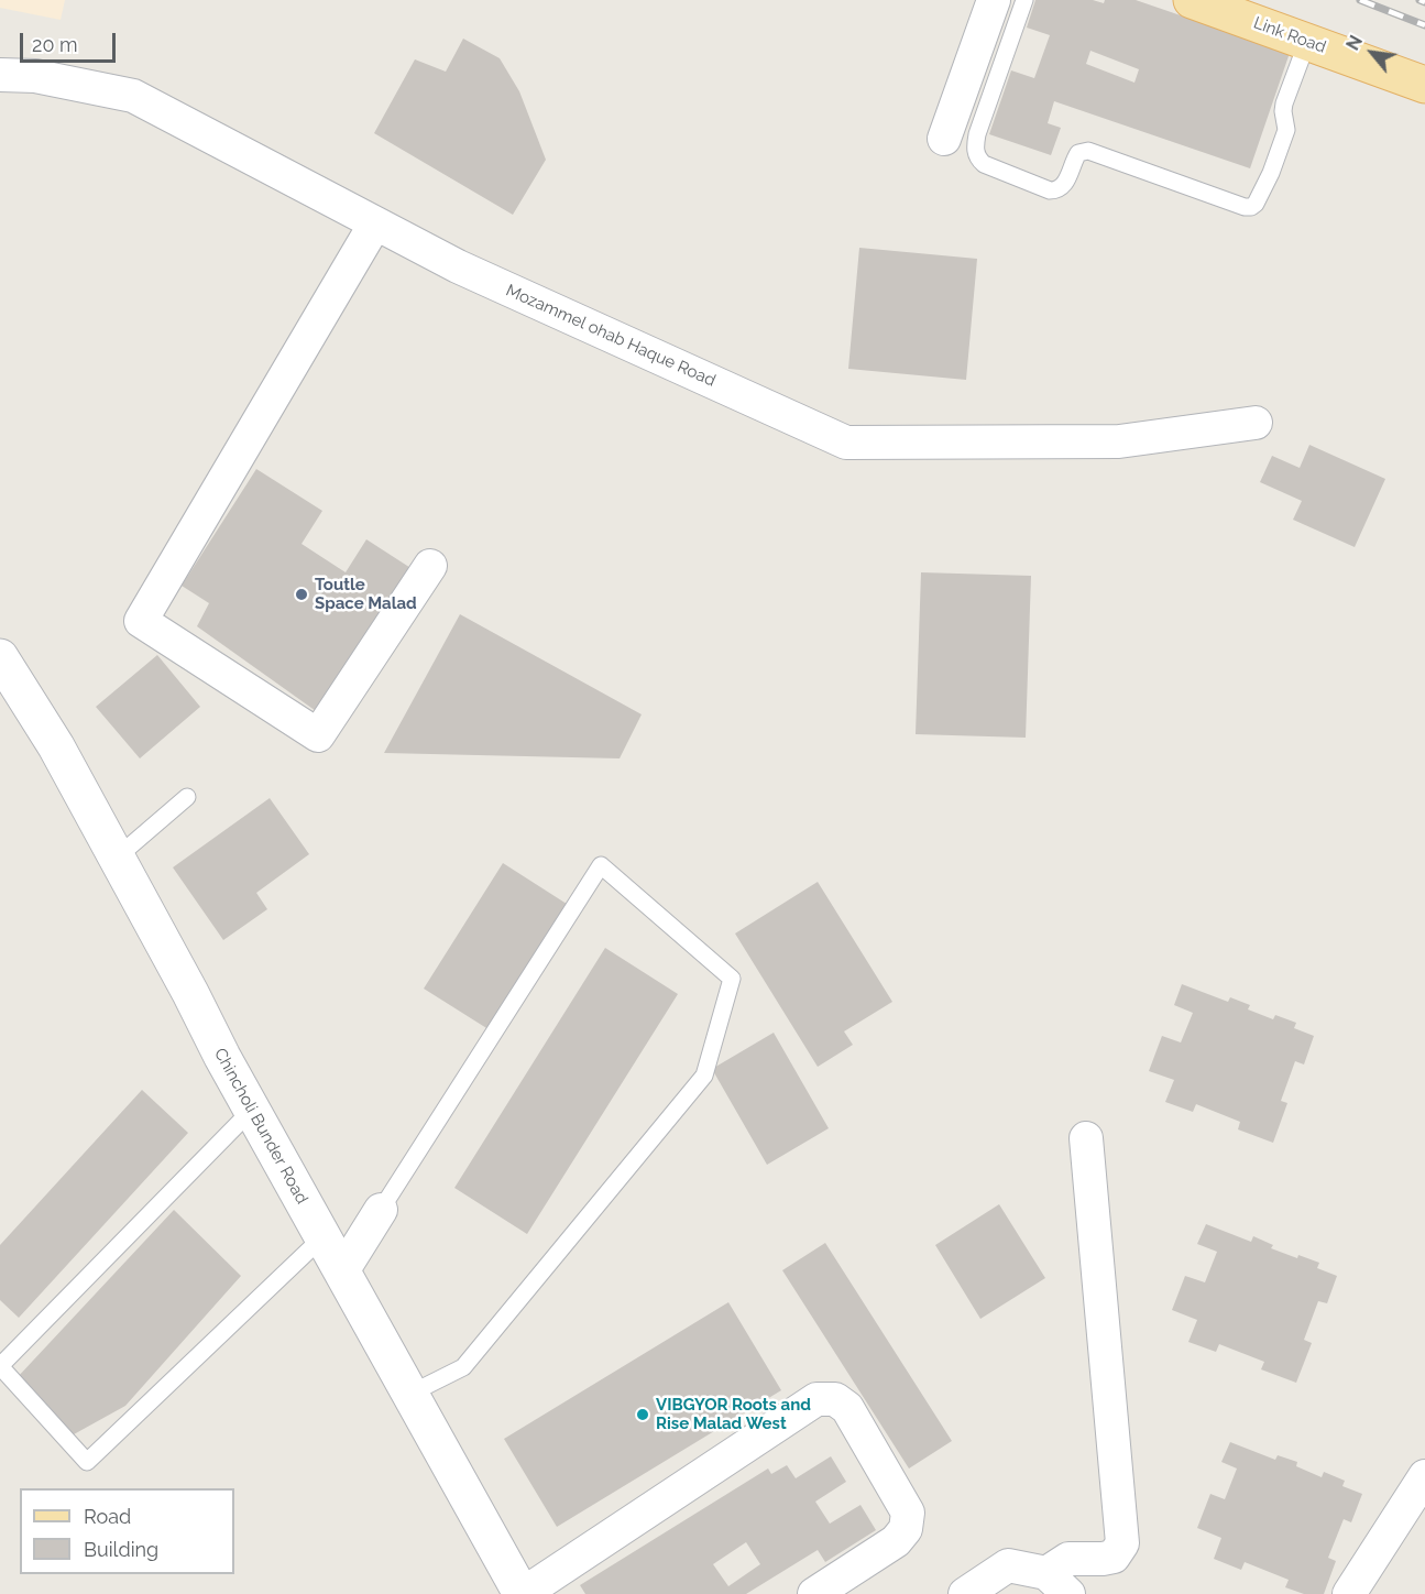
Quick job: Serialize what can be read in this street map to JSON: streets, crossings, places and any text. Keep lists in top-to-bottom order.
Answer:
{
  "streets": {
    "main road": ["Link Road"],
    "street": ["Mozammel ohab Haque Road", "Chincholi Bunder Road"]
  },
  "places": ["Toutle Space Malad", "VIBGYOR Roots and Rise Malad West"],
  "legend": ["Road", "Building"],
  "scale_bar": "20 m",
  "north": "top left"
}
